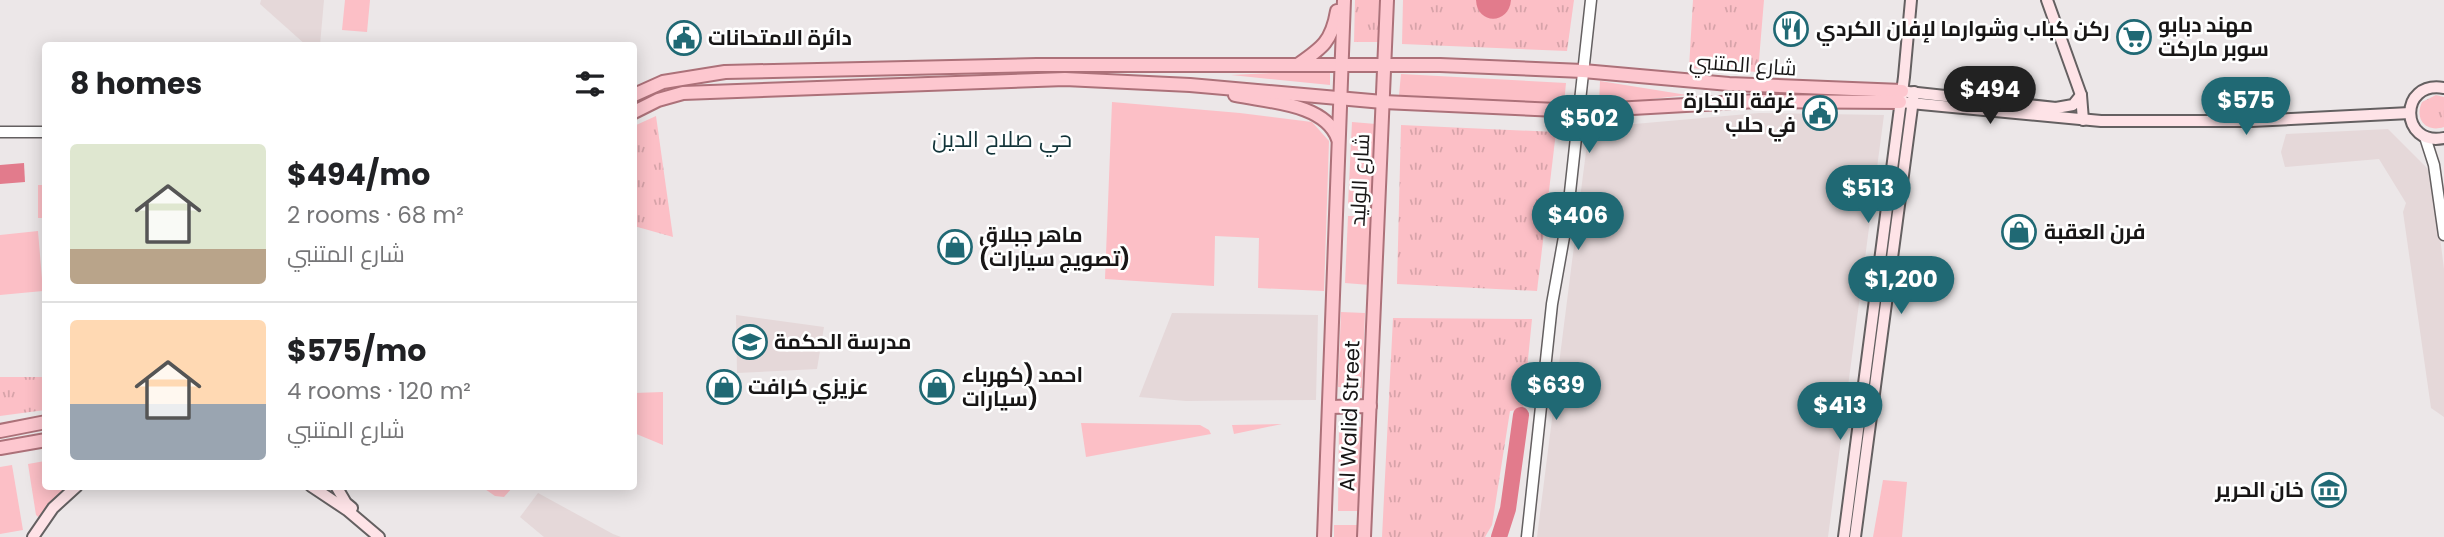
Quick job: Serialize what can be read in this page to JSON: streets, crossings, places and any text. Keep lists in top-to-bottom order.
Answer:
{
  "streets": {
    "main road": ["شارع المتنبي", "شارع الوليد", "Al Walid Street"]
  },
  "crossings": [
    ["شارع المتنبي", "شارع الوليد"],
    ["شارع الوليد", "Al Walid Street"]
  ],
  "districts": ["حي صلاح الدين"],
  "places": {
    "restaurant": ["ركن كباب وشوارما لإفان الكردي"],
    "supermarket": ["مهند دبابو سوبر ماركت"],
    "public building": ["دائرة الامتحانات", "غرفة التجارة في حلب"],
    "shop": [
      "فرن العقبة",
      "ماهر جبلاق (تصويج سيارات)",
      "عزيزي كرافت",
      "احمد (كهرباء سيارات)"
    ],
    "school or university": ["مدرسة الحكمة"],
    "museum": ["خان الحرير"]
  },
  "page": {
    "heading": "8 homes",
    "price": [
      "$494",
      "$575",
      "$502",
      "$513",
      "$406",
      "$1,200",
      "$639",
      "$413"
    ],
    "list": [
      {
        "name": "$494/mo",
        "note": "2 rooms · 68 m² · شارع المتنبي"
      },
      {
        "name": "$575/mo",
        "note": "4 rooms · 120 m² · شارع المتنبي"
      }
    ]
  }
}
